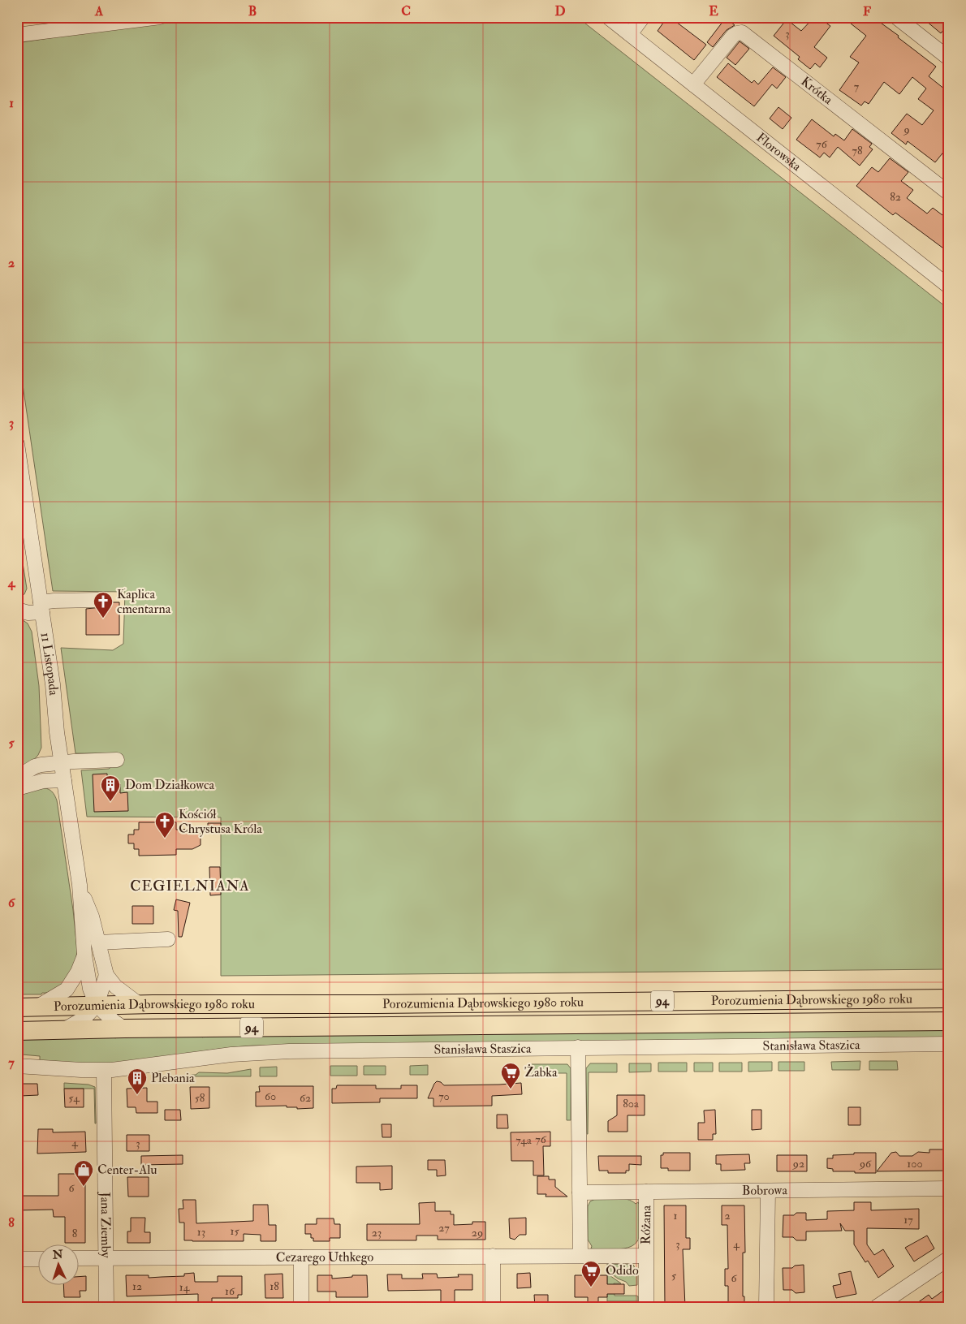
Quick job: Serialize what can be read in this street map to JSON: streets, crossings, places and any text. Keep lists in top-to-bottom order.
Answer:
{
  "streets": {
    "main road": ["Porozumienia Dąbrowskiego 1980 roku", "94"],
    "street": [
      "Krótka",
      "Florowska",
      "11 Listopada",
      "Stanisława Staszica",
      "Bobrowa",
      "Jana Ziemby",
      "Różana",
      "Cezarego Uthkego"
    ]
  },
  "crossings": [
    ["Krótka", "Florowska"],
    ["11 Listopada", "Porozumienia Dąbrowskiego 1980 roku"],
    ["Stanisława Staszica", "Jana Ziemby"],
    ["Bobrowa", "Różana"],
    ["Jana Ziemby", "Cezarego Uthkego"],
    ["Różana", "Cezarego Uthkego"]
  ],
  "districts": ["CEGIELNIANA"],
  "places": {
    "church": ["Kaplica cmentarna", "Kościół Chrystusa Króla"],
    "building": ["Dom Działkowca", "Plebania"],
    "supermarket": ["Żabka", "Odido"],
    "shop": ["Center-Alu"]
  },
  "house_numbers": [
    "3",
    "7",
    "9",
    "76",
    "78",
    "82",
    "60",
    "70",
    "54",
    "58",
    "62",
    "80a",
    "76",
    "74a",
    "4",
    "3",
    "92",
    "96",
    "100",
    "6",
    "1",
    "2",
    "17",
    "27",
    "15",
    "13",
    "23",
    "29",
    "8",
    "3",
    "4",
    "5",
    "6",
    "12",
    "18",
    "14",
    "16"
  ],
  "north": "top",
  "grid": {
    "columns": [
      "A",
      "B",
      "C",
      "D",
      "E",
      "F"
    ],
    "rows": [
      "1",
      "2",
      "3",
      "4",
      "5",
      "6",
      "7",
      "8"
    ]
  }
}
